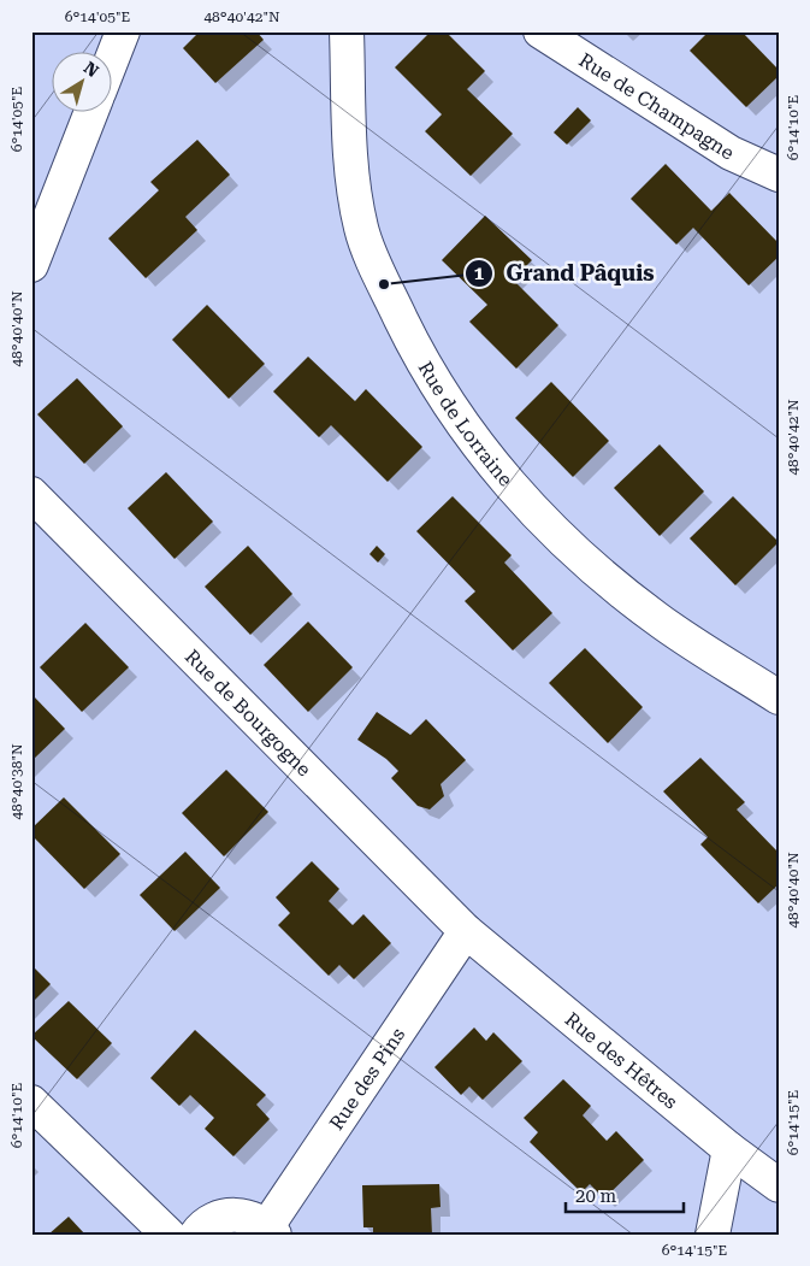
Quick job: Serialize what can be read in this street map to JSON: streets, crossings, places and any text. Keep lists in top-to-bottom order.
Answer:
{
  "streets": {
    "street": [
      "Rue de Champagne",
      "Rue de Lorraine",
      "Rue de Bourgogne",
      "Rue des Hêtres",
      "Rue des Pins"
    ]
  },
  "crossings": [
    ["Rue de Bourgogne", "Rue des Hêtres"],
    ["Rue de Bourgogne", "Rue des Pins"],
    ["Rue des Hêtres", "Rue des Pins"]
  ],
  "places": ["Grand Pâquis"],
  "scale_bar": "20 m",
  "north": "top right",
  "coordinates": [
    "6°14'05\"E",
    "48°40'42\"N",
    "6°14'10\"E",
    "48°40'40\"N",
    "48°40'38\"N",
    "6°14'15\"E"
  ]
}
